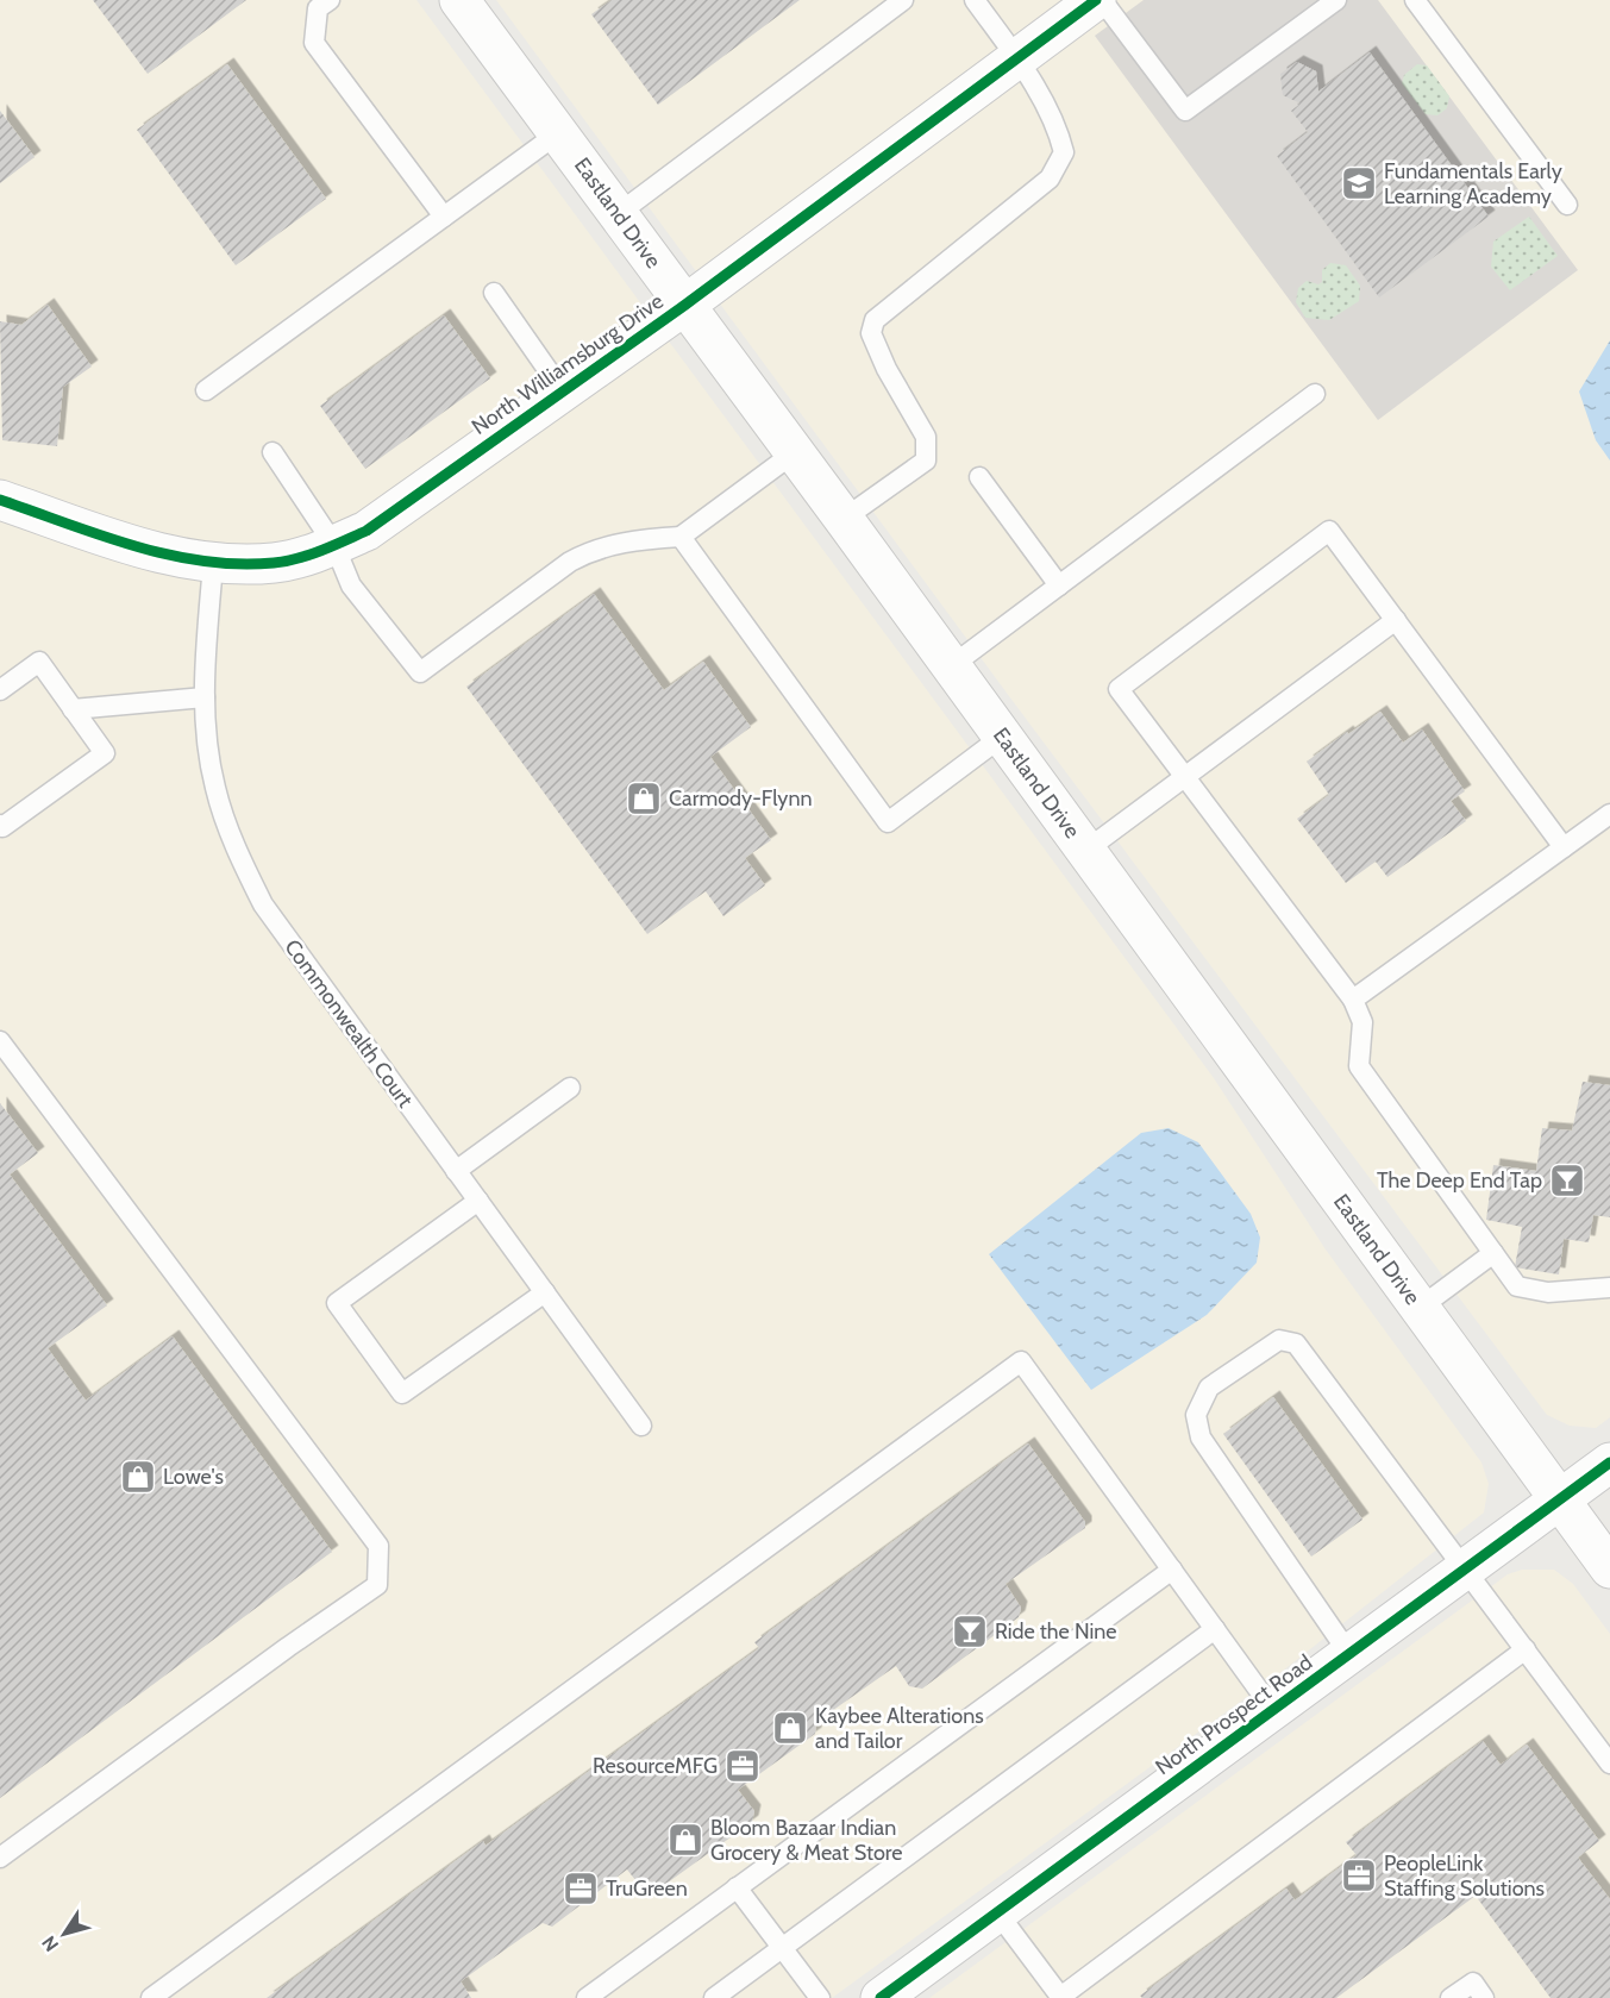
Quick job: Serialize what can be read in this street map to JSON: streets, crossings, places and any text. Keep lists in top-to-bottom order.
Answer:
{
  "streets": {
    "street": ["Eastland Drive", "North Williamsburg Drive", "North Prospect Road"],
    "lane": ["Commonwealth Court"]
  },
  "crossings": [
    ["Eastland Drive", "North Williamsburg Drive"],
    ["Eastland Drive", "North Prospect Road"],
    ["North Williamsburg Drive", "Commonwealth Court"]
  ],
  "places": {
    "school or university": ["Fundamentals Early Learning Academy"],
    "shop": [
      "Carmody-Flynn",
      "Lowe's",
      "Kaybee Alterations and Tailor",
      "Bloom Bazaar Indian Grocery & Meat Store"
    ],
    "bar": ["The Deep End Tap", "Ride the Nine"],
    "office": ["ResourceMFG", "PeopleLink Staffing Solutions", "TruGreen"]
  },
  "north": "bottom left"
}
